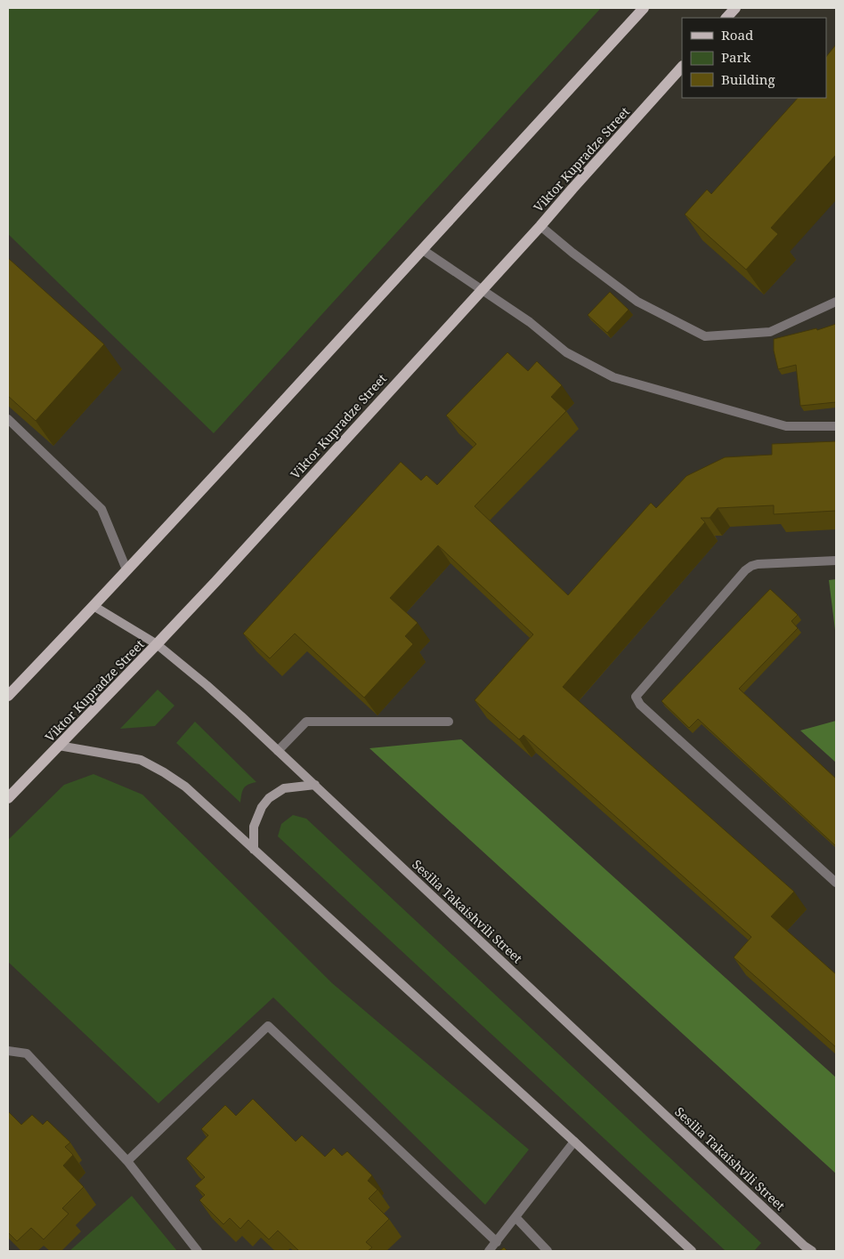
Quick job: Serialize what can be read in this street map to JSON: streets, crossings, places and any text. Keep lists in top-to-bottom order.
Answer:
{
  "streets": {
    "main road": ["Viktor Kupradze Street", "Sesilia Takaishvili Street"]
  },
  "crossings": [
    ["Viktor Kupradze Street", "Sesilia Takaishvili Street"]
  ],
  "legend": ["Road", "Park", "Building"]
}
